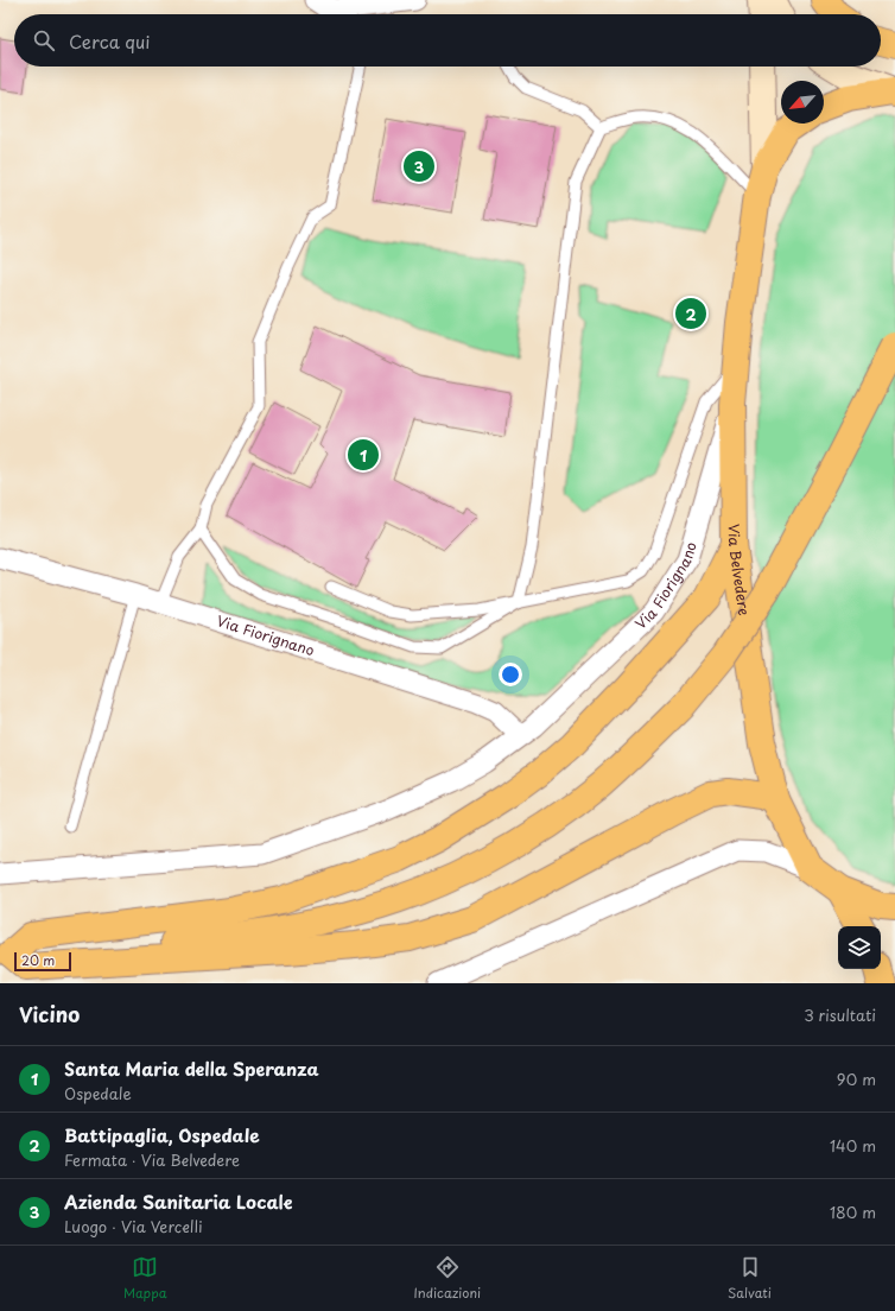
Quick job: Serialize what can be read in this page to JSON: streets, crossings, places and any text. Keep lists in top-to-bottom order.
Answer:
{
  "streets": {
    "main road": ["Via Belvedere"],
    "street": ["Via Fiorignano"]
  },
  "crossings": [
    ["Via Belvedere", "Via Fiorignano"]
  ],
  "scale_bar": "20 m",
  "north": "bottom left",
  "page": {
    "search": "Cerca qui",
    "pins": ["3", "2", "1"],
    "scale": "20 m",
    "heading": ["Vicino", "3 risultati"],
    "list": [
      {
        "mark": "1",
        "name": "Santa Maria della Speranza",
        "note": "Ospedale",
        "value": "90 m"
      },
      {
        "mark": "2",
        "name": "Battipaglia, Ospedale",
        "note": "Fermata · Via Belvedere",
        "value": "140 m"
      },
      {
        "mark": "3",
        "name": "Azienda Sanitaria Locale",
        "note": "Luogo · Via Vercelli",
        "value": "180 m"
      }
    ],
    "nav": ["Mappa", "Indicazioni", "Salvati"]
  }
}
